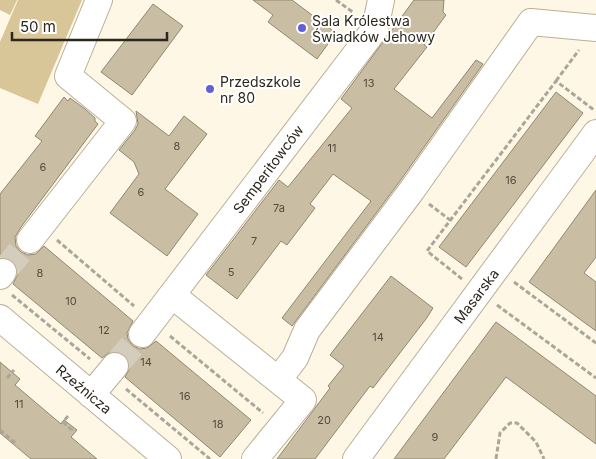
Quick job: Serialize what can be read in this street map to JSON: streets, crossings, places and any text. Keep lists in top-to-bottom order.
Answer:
{
  "streets": {
    "street": ["Semperitowców", "Masarska", "Rzeźnicza"]
  },
  "places": ["Sala Królestwa Świadków Jehowy", "Przedszkole nr 80"],
  "house_numbers": [
    "13",
    "8",
    "11",
    "6",
    "16",
    "6",
    "7a",
    "7",
    "5",
    "8",
    "10",
    "12",
    "14",
    "14",
    "16",
    "11",
    "20",
    "18",
    "9"
  ],
  "scale_bar": "50 m"
}
